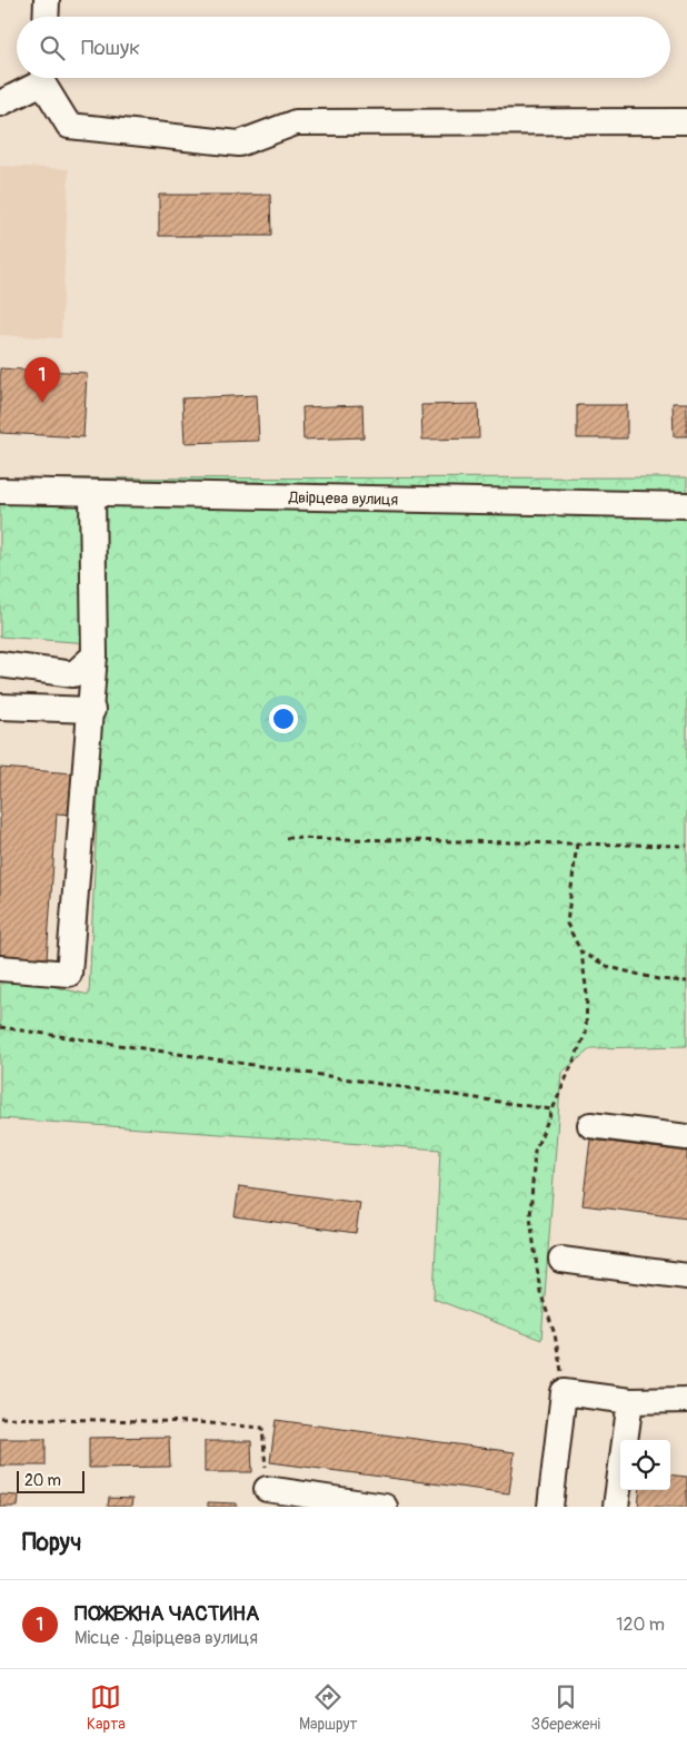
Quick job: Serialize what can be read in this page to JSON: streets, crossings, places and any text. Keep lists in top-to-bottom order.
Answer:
{
  "streets": {
    "street": ["Двірцева вулиця"]
  },
  "scale_bar": "20 m",
  "page": {
    "search": "Пошук",
    "pins": "1",
    "scale": "20 m",
    "heading": "Поруч",
    "list": [
      {
        "mark": "1",
        "name": "ПОЖЕЖНА ЧАСТИНА",
        "note": "Місце · Двірцева вулиця",
        "value": "120 m"
      }
    ],
    "nav": ["Карта", "Маршрут", "Збережені"]
  }
}
